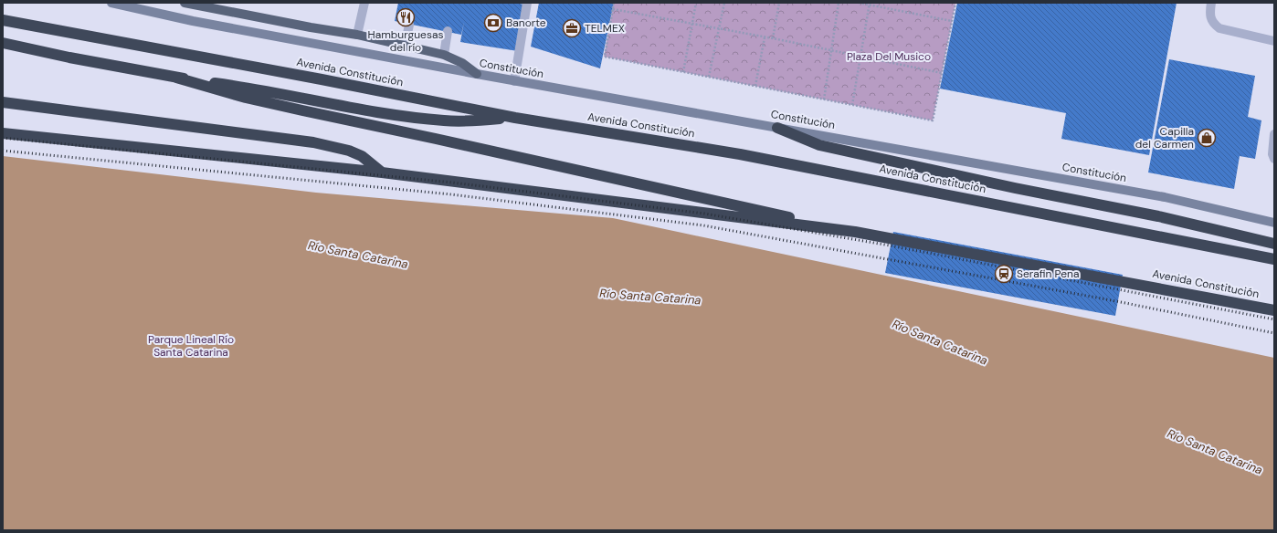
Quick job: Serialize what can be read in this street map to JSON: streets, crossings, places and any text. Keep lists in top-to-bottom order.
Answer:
{
  "streets": {
    "highway": ["Avenida Constitución"],
    "street": ["Constitución"]
  },
  "water": ["Río Santa Catarina"],
  "parks": ["Plaza Del Musico", "Parque Lineal Río Santa Catarina"],
  "places": {
    "restaurant": ["Hamburguesas del río"],
    "bank": ["Banorte"],
    "office": ["TELMEX"],
    "shop": ["Capilla del Carmen"],
    "station": ["Serafin Pena"]
  }
}
